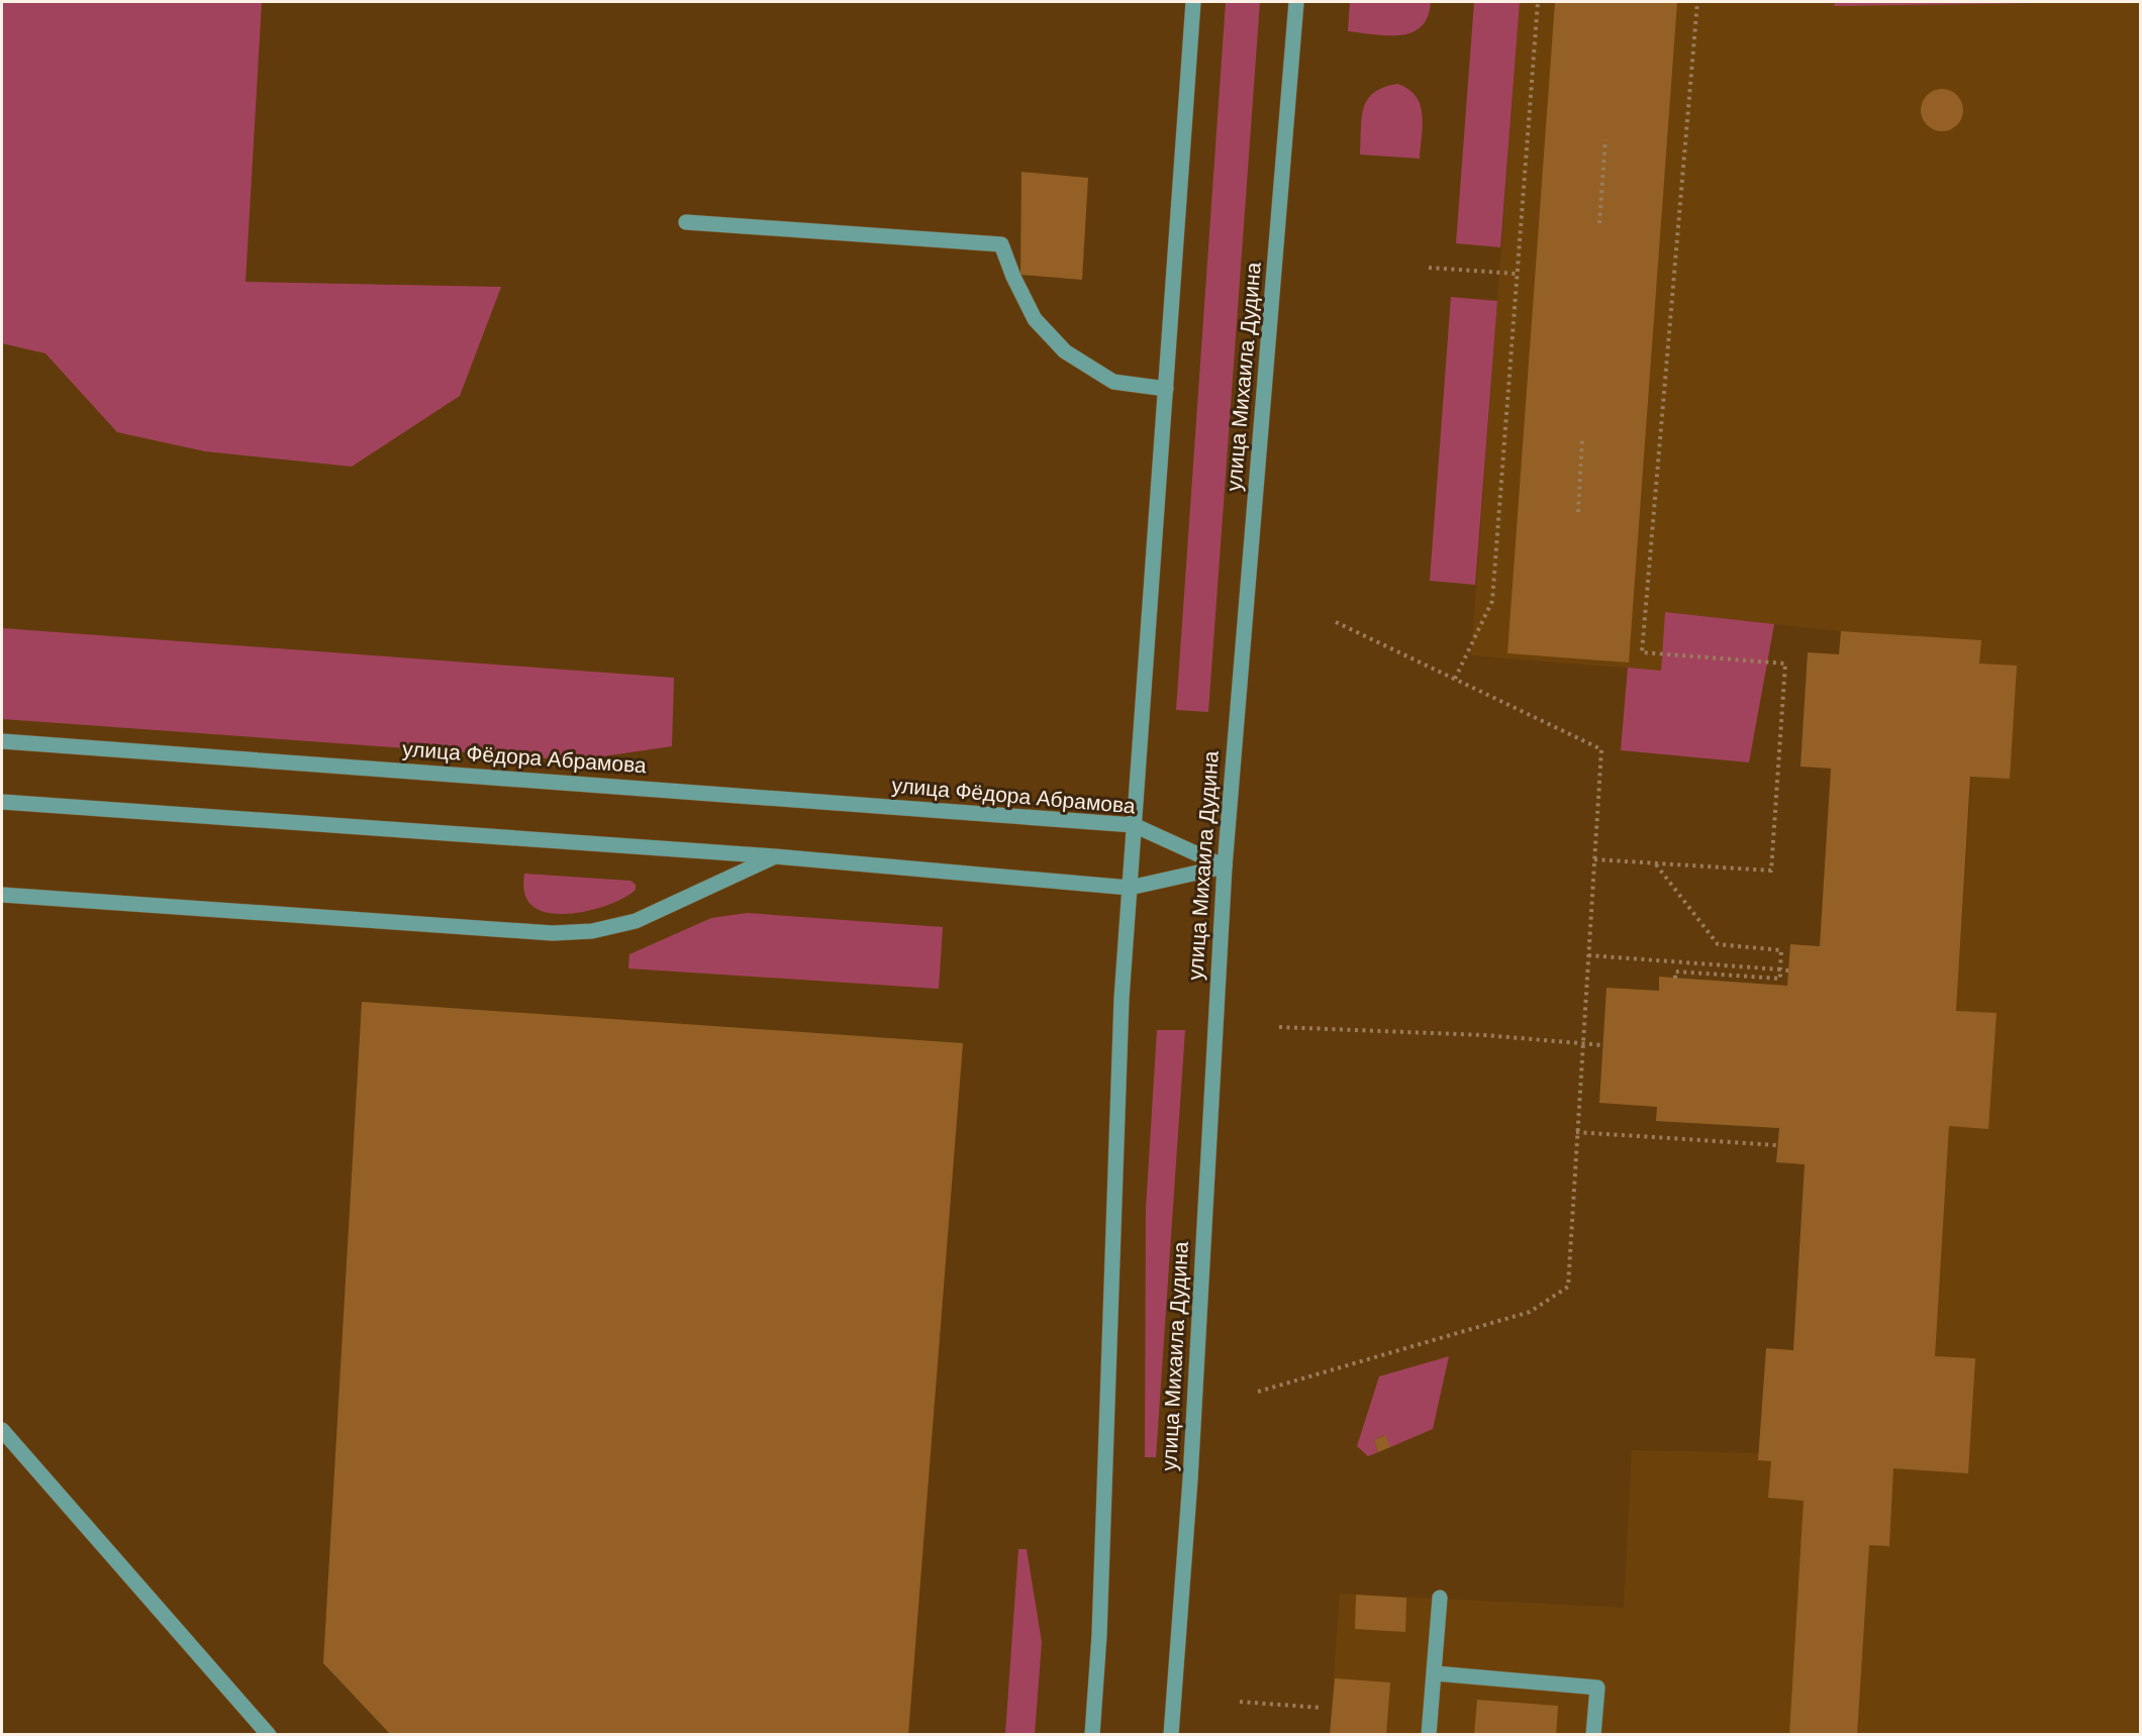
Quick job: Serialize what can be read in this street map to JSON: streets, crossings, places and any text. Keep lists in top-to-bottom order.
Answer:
{
  "streets": {
    "street": ["улица Михаила Дудина", "улица Фёдора Абрамова"]
  },
  "crossings": [
    ["улица Михаила Дудина", "улица Фёдора Абрамова"]
  ]
}
